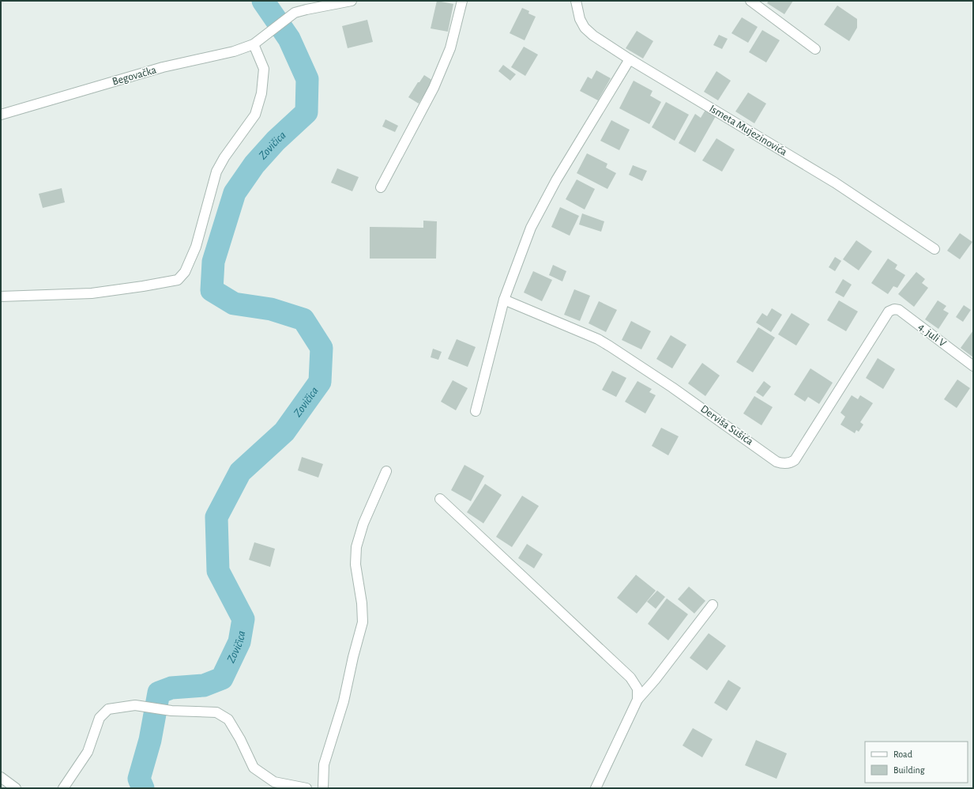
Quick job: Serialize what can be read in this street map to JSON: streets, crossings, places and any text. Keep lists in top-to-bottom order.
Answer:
{
  "streets": {
    "street": [
      "Begovačka",
      "Ismeta Mujezinovića",
      "4. juli V",
      "Derviša Sušića"
    ]
  },
  "crossings": [
    ["4. juli V", "Derviša Sušića"]
  ],
  "water": ["Zovičica"],
  "legend": ["Road", "Building"]
}
